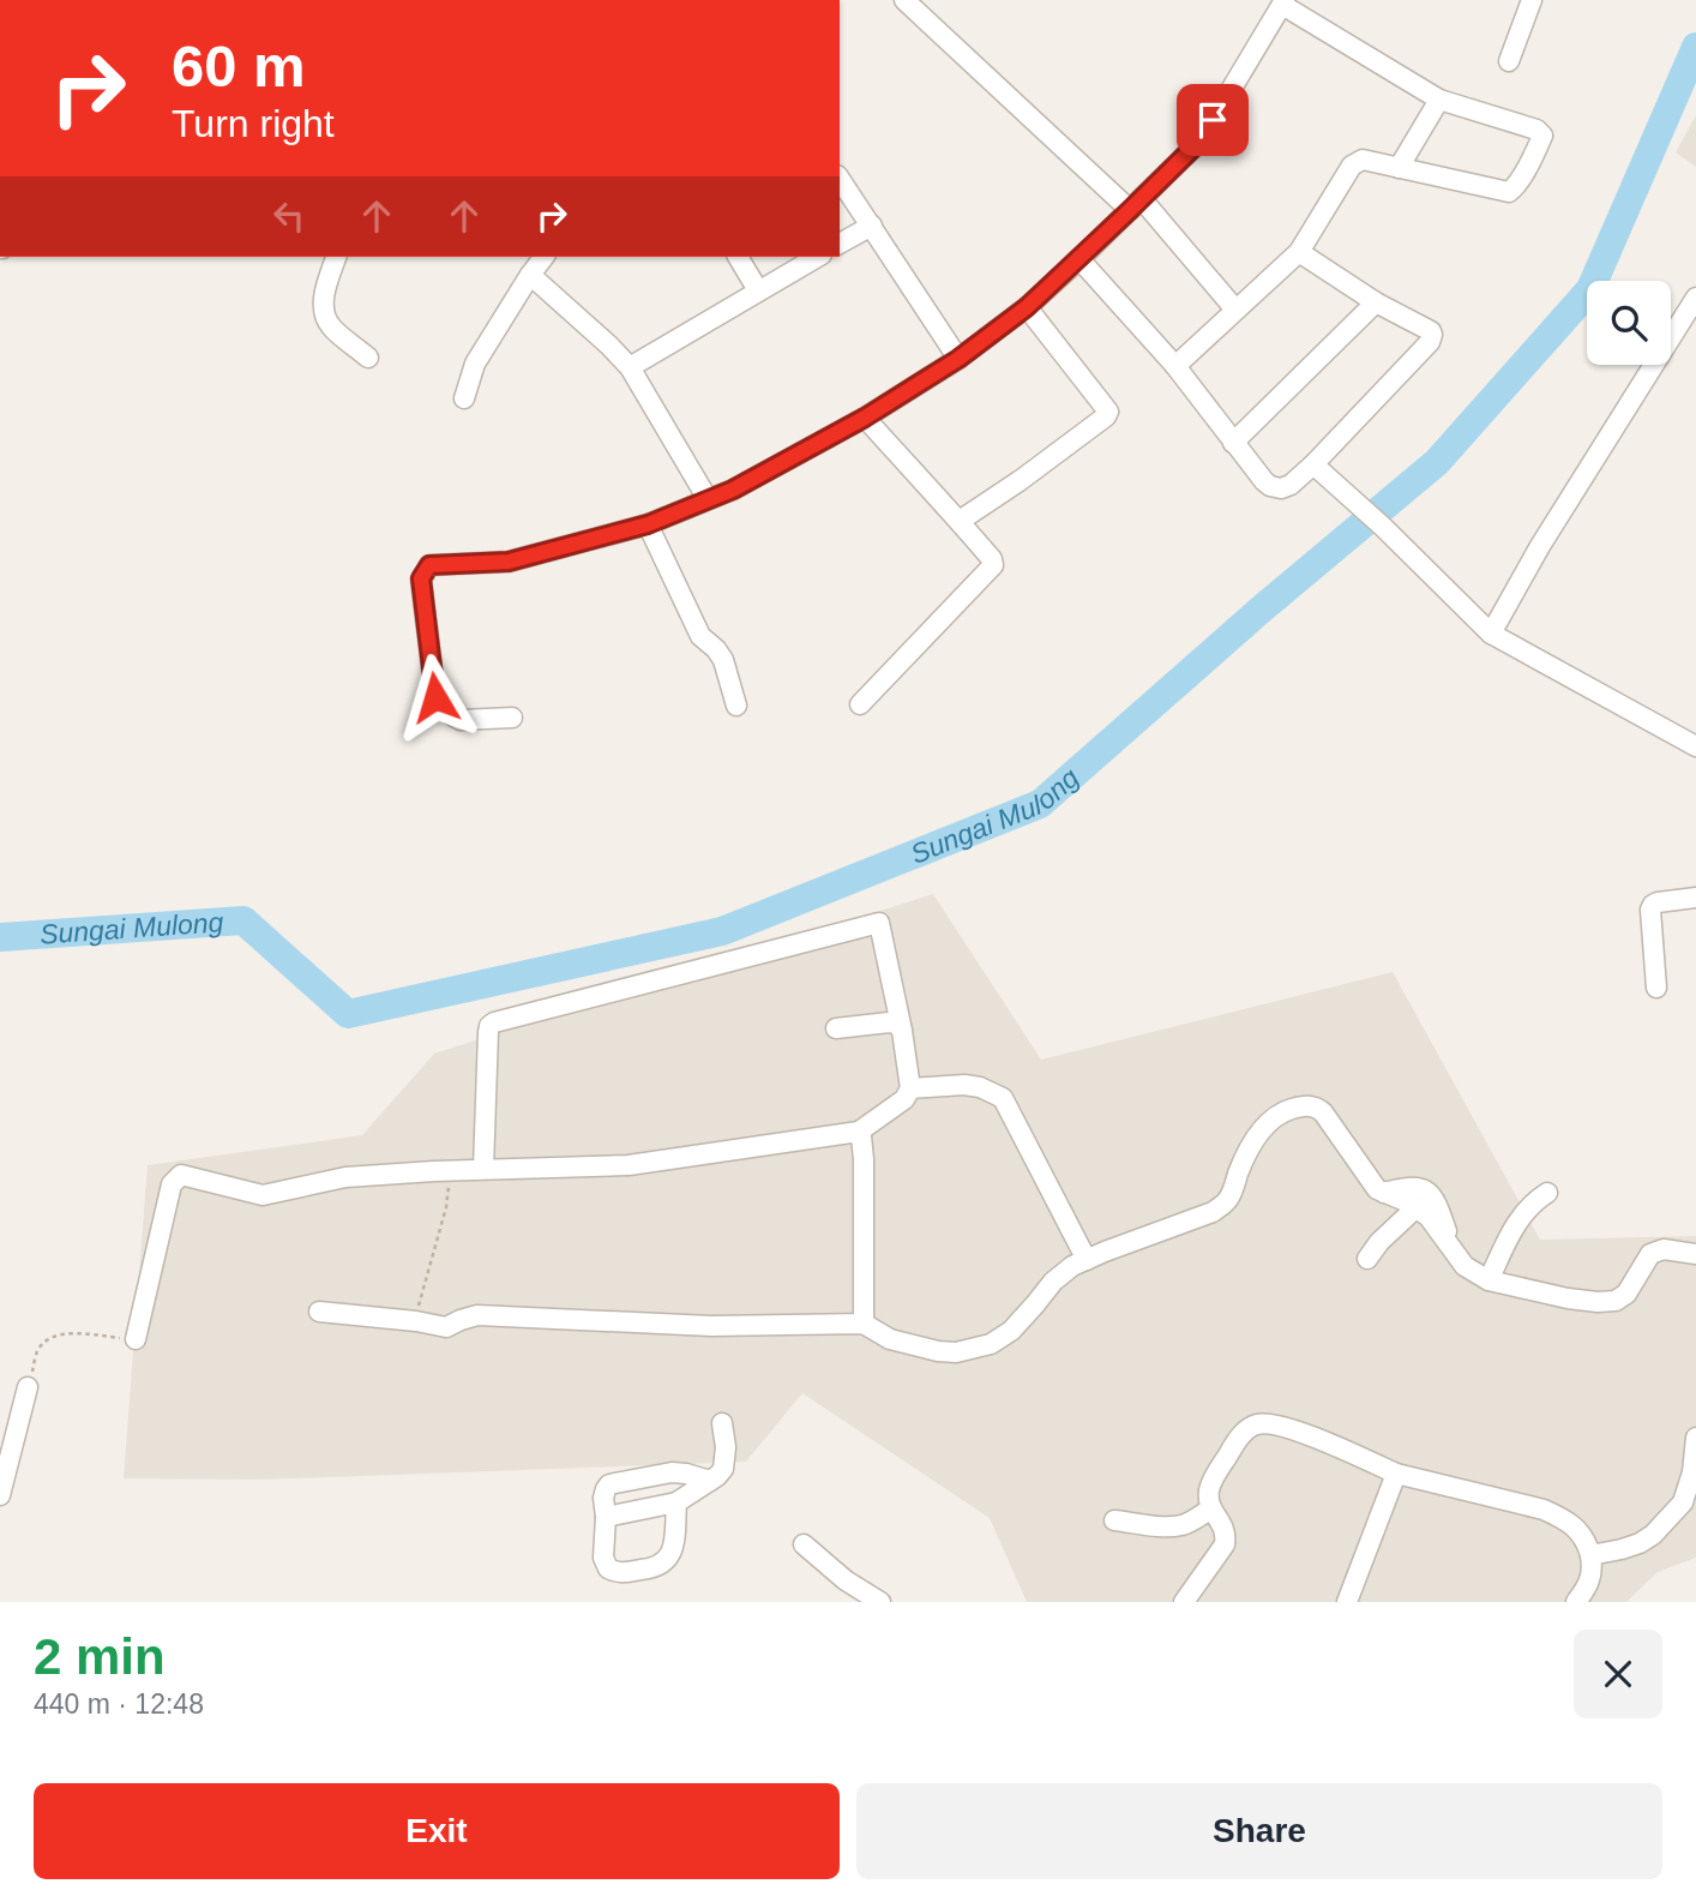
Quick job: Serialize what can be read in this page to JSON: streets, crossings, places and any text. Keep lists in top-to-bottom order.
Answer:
{
  "water": ["Sungai Mulong"],
  "page": {
    "turn": ["60 m", "Turn right"],
    "heading": ["2 min", "440 m · 12:48"],
    "buttons": ["Exit", "Share"]
  }
}
